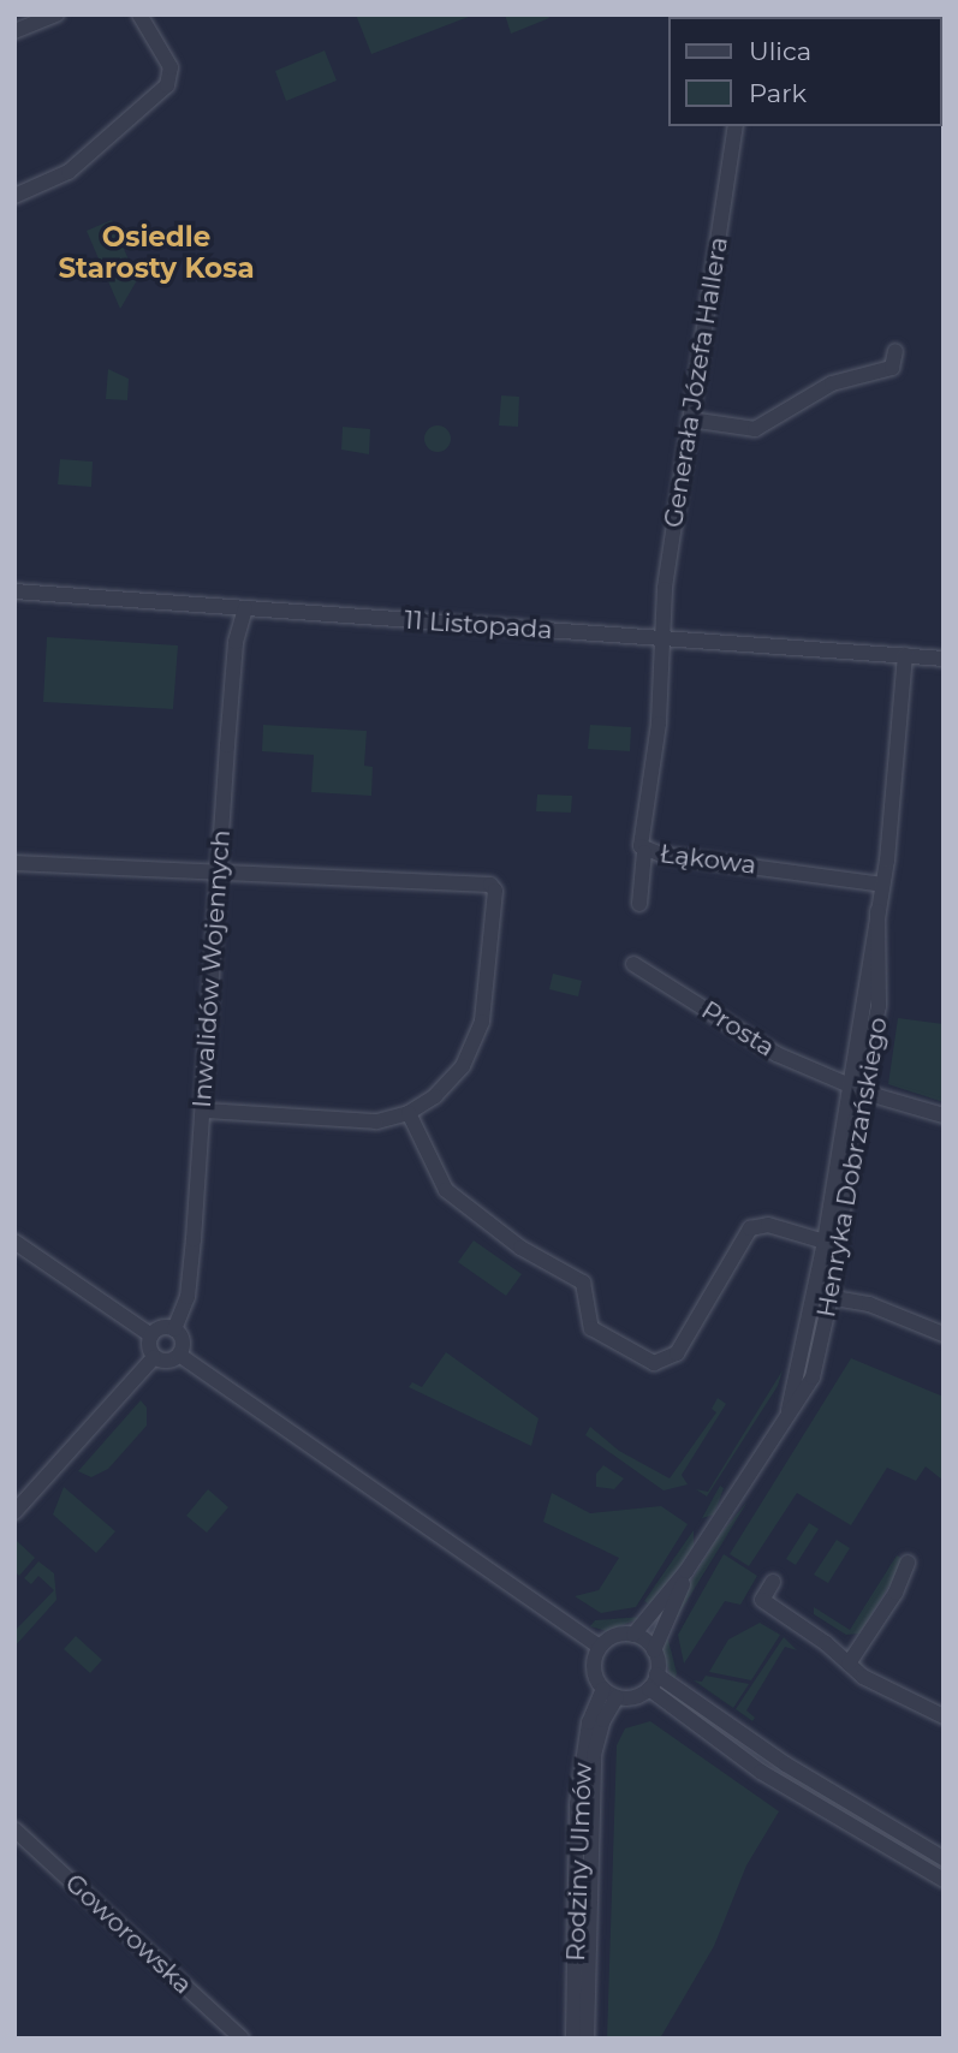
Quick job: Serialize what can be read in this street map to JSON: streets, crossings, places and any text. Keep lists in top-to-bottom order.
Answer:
{
  "streets": {
    "street": [
      "Generała Józefa Hallera",
      "11 Listopada",
      "Łąkowa",
      "Inwalidów Wojennych",
      "Prosta",
      "Henryka Dobrzańskiego",
      "Rodziny Ulmów",
      "Goworowska"
    ]
  },
  "crossings": [
    ["Generała Józefa Hallera", "11 Listopada"],
    ["Generała Józefa Hallera", "Łąkowa"],
    ["11 Listopada", "Łąkowa"],
    ["11 Listopada", "Inwalidów Wojennych"],
    ["11 Listopada", "Henryka Dobrzańskiego"],
    ["Łąkowa", "Henryka Dobrzańskiego"],
    ["Prosta", "Henryka Dobrzańskiego"],
    ["Henryka Dobrzańskiego", "Rodziny Ulmów"]
  ],
  "districts": ["Osiedle Starosty Kosa"],
  "legend": ["Ulica", "Park"]
}
